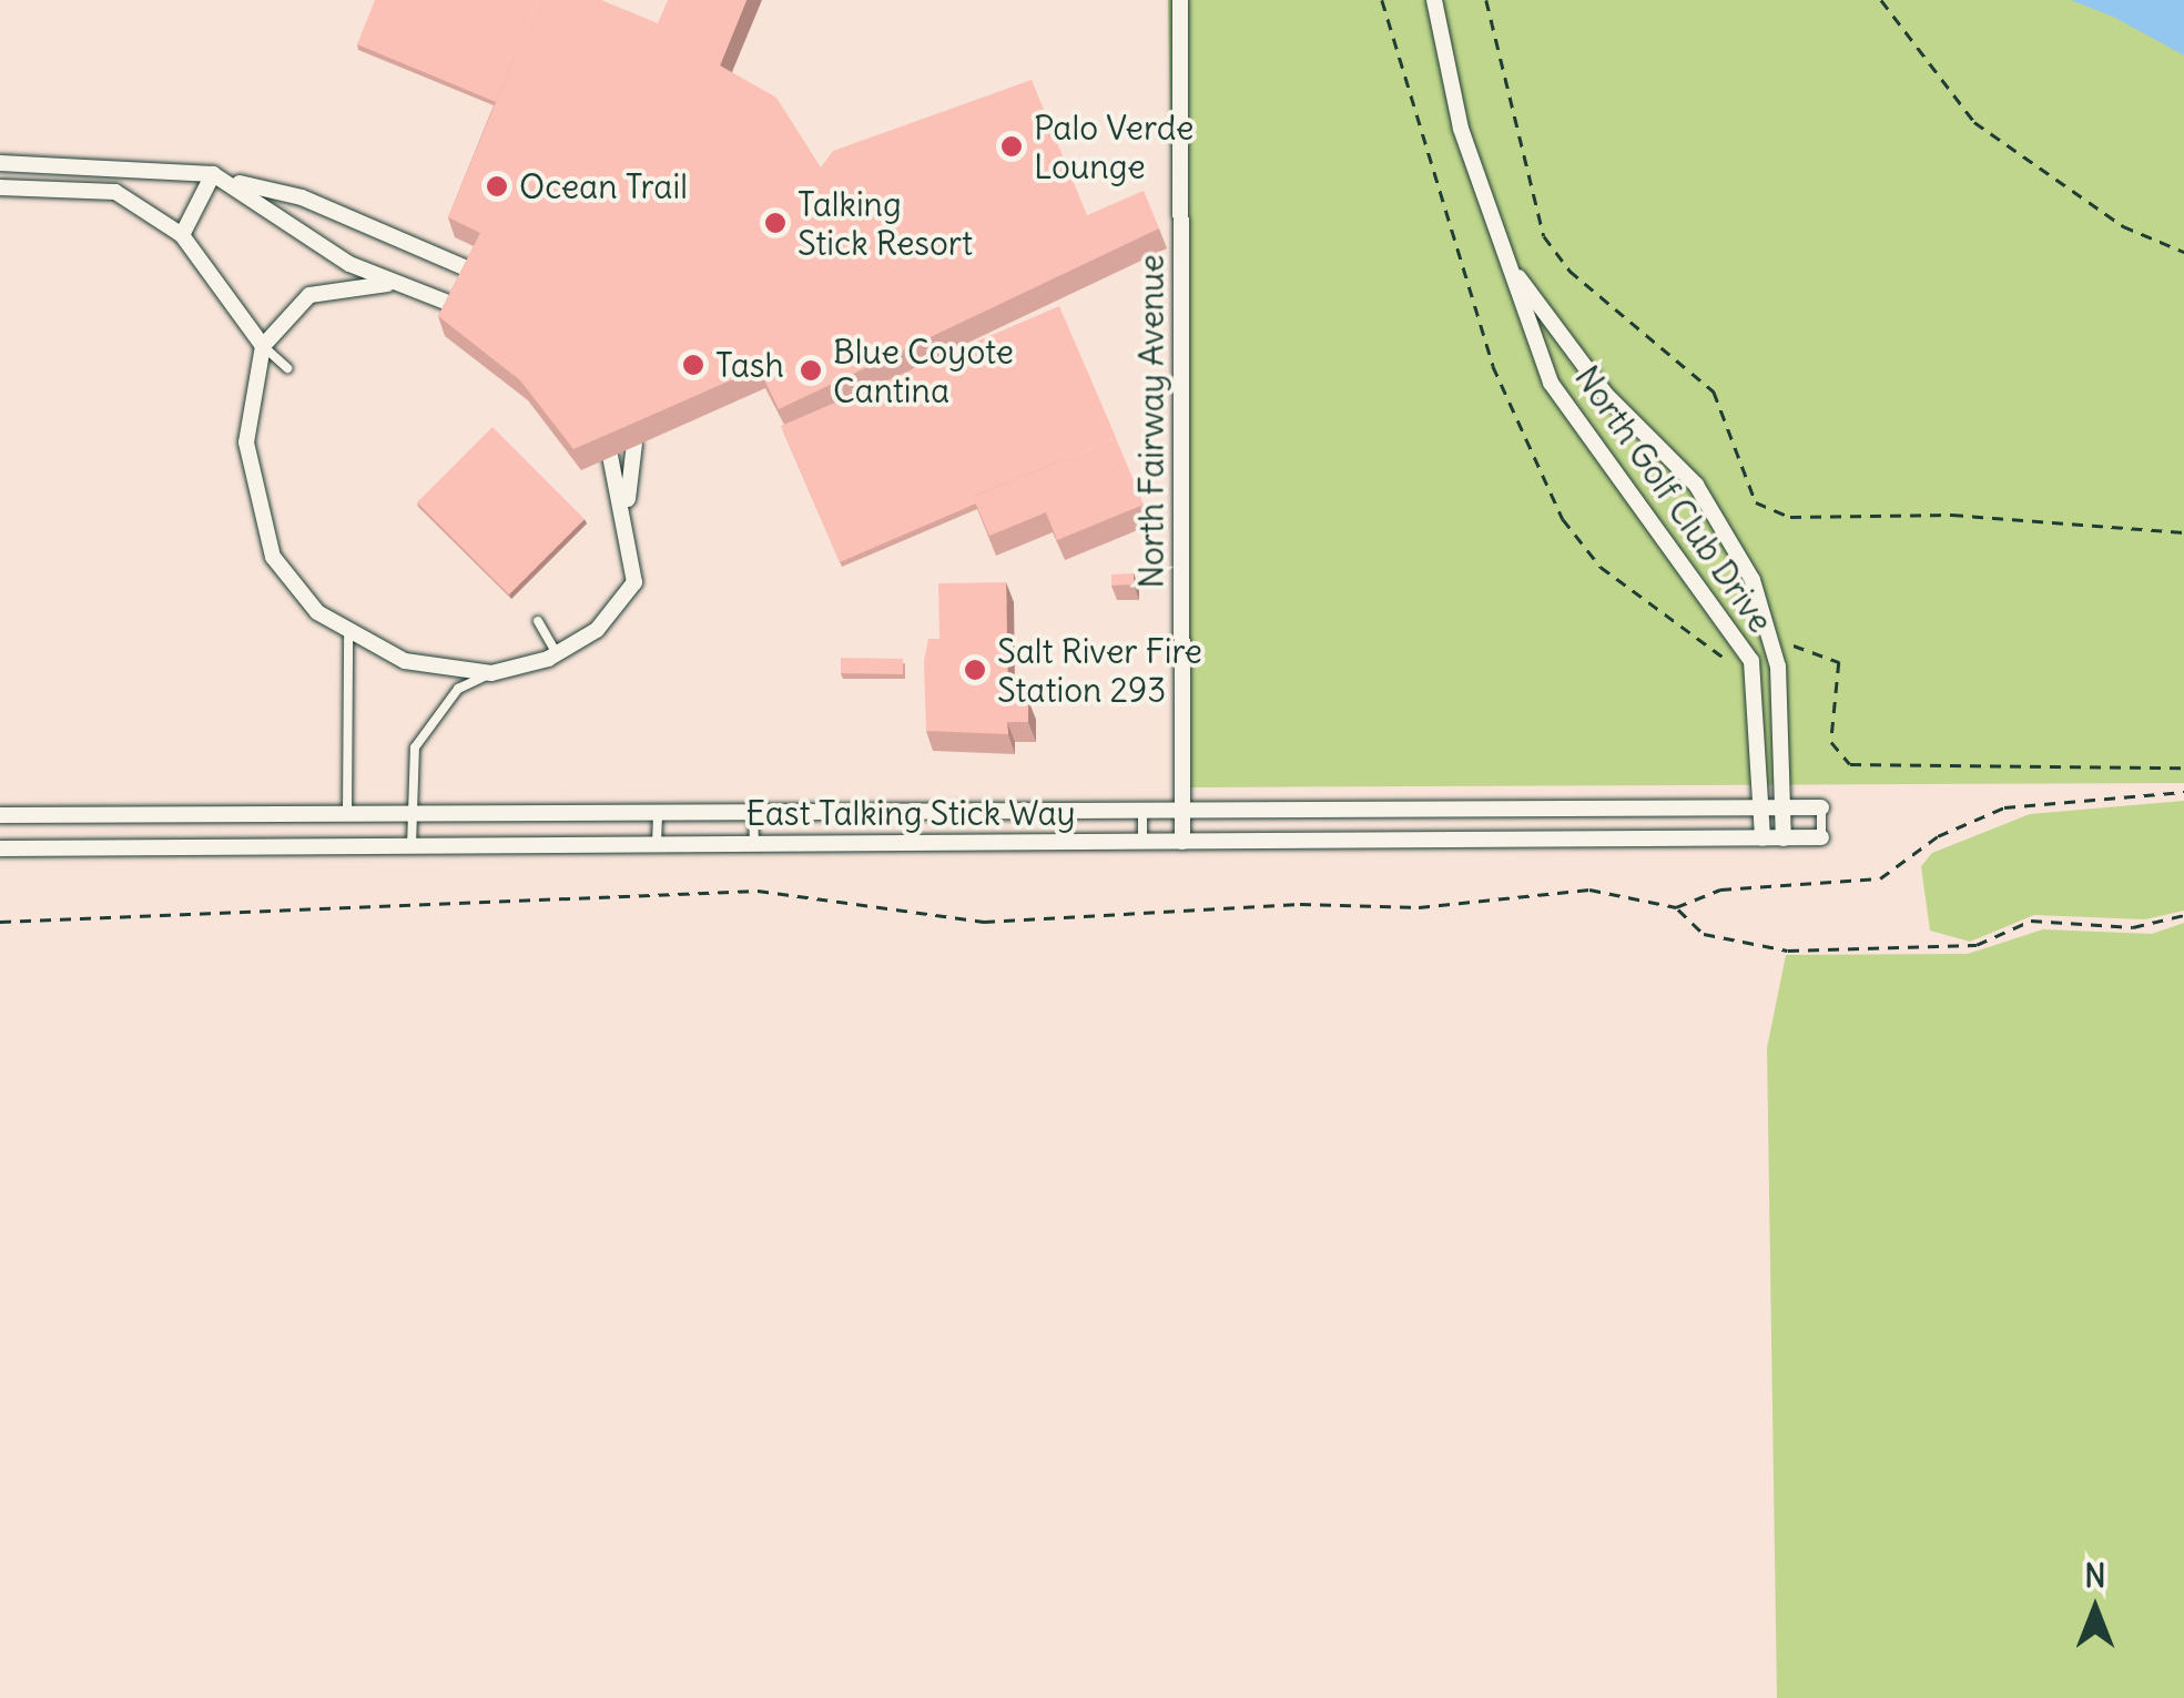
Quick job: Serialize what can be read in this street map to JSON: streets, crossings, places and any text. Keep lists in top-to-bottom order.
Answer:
{
  "streets": {
    "street": ["North Fairway Avenue", "North Golf Club Drive", "East Talking Stick Way"]
  },
  "crossings": [
    ["North Fairway Avenue", "East Talking Stick Way"],
    ["North Golf Club Drive", "East Talking Stick Way"]
  ],
  "places": [
    "Palo Verde Lounge",
    "Ocean Trail",
    "Talking Stick Resort",
    "Tash",
    "Blue Coyote Cantina",
    "Salt River Fire Station 293"
  ],
  "north": "top"
}
